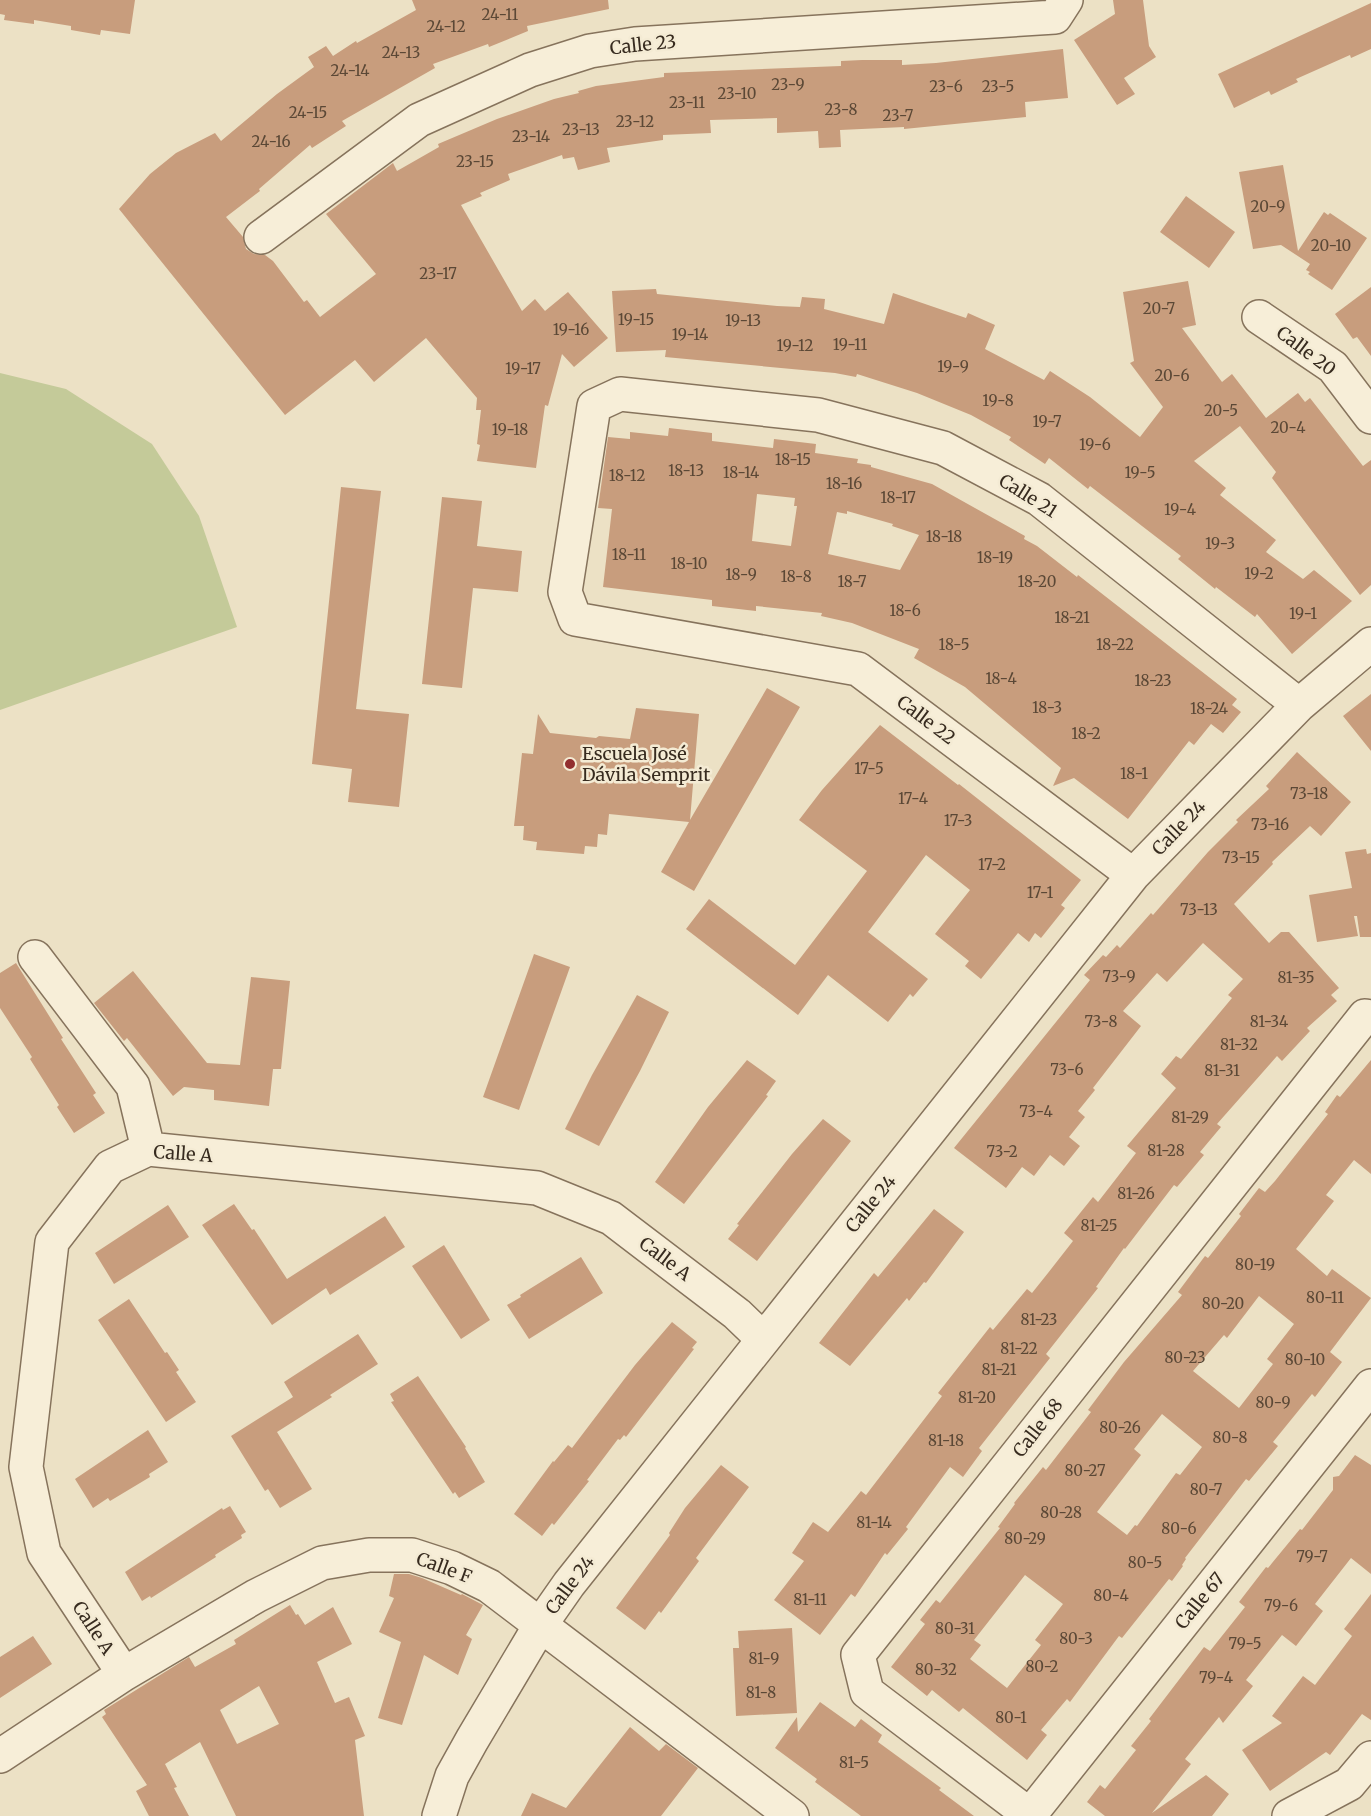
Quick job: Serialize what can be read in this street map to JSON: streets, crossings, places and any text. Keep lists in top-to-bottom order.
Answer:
{
  "streets": {
    "street": [
      "Calle 23",
      "Calle 20",
      "Calle 21",
      "Calle 22",
      "Calle 24",
      "Calle A",
      "Calle 68",
      "Calle F",
      "Calle 67"
    ]
  },
  "crossings": [
    ["Calle 21", "Calle 22"],
    ["Calle 21", "Calle 24"],
    ["Calle 22", "Calle 24"],
    ["Calle 24", "Calle A"],
    ["Calle 24", "Calle F"],
    ["Calle A", "Calle F"],
    ["Calle 68", "Calle 67"]
  ],
  "places": ["Escuela José Dávila Semprit"],
  "house_numbers": [
    "24-11",
    "24-12",
    "24-13",
    "24-14",
    "23-9",
    "23-6",
    "23-5",
    "23-10",
    "23-11",
    "23-8",
    "24-15",
    "23-7",
    "23-12",
    "23-13",
    "23-14",
    "24-16",
    "23-15",
    "20-9",
    "20-10",
    "23-17",
    "20-7",
    "19-15",
    "19-13",
    "19-16",
    "19-14",
    "19-11",
    "19-12",
    "19-9",
    "19-17",
    "20-6",
    "19-8",
    "20-5",
    "19-7",
    "20-4",
    "19-18",
    "19-6",
    "18-15",
    "18-13",
    "18-14",
    "19-5",
    "18-12",
    "18-16",
    "18-17",
    "19-4",
    "18-18",
    "19-3",
    "18-11",
    "18-19",
    "18-10",
    "19-2",
    "18-9",
    "18-8",
    "18-7",
    "18-20",
    "18-6",
    "19-1",
    "18-21",
    "18-5",
    "18-22",
    "18-4",
    "18-23",
    "18-3",
    "18-24",
    "18-2",
    "17-5",
    "18-1",
    "73-18",
    "17-4",
    "17-3",
    "73-16",
    "73-15",
    "17-2",
    "17-1",
    "73-13",
    "73-9",
    "81-35",
    "73-8",
    "81-34",
    "81-32",
    "73-6",
    "81-31",
    "73-4",
    "81-29",
    "81-28",
    "73-2",
    "81-26",
    "81-25",
    "80-19",
    "80-11",
    "80-20",
    "81-23",
    "81-22",
    "80-23",
    "80-10",
    "81-21",
    "81-20",
    "80-9",
    "80-26",
    "80-8",
    "81-18",
    "80-27",
    "80-7",
    "80-28",
    "81-14",
    "80-6",
    "80-29",
    "79-7",
    "80-5",
    "80-4",
    "81-11",
    "79-6",
    "80-31",
    "80-3",
    "79-5",
    "81-9",
    "80-2",
    "80-32",
    "79-4",
    "81-8",
    "80-1",
    "81-5"
  ]
}
